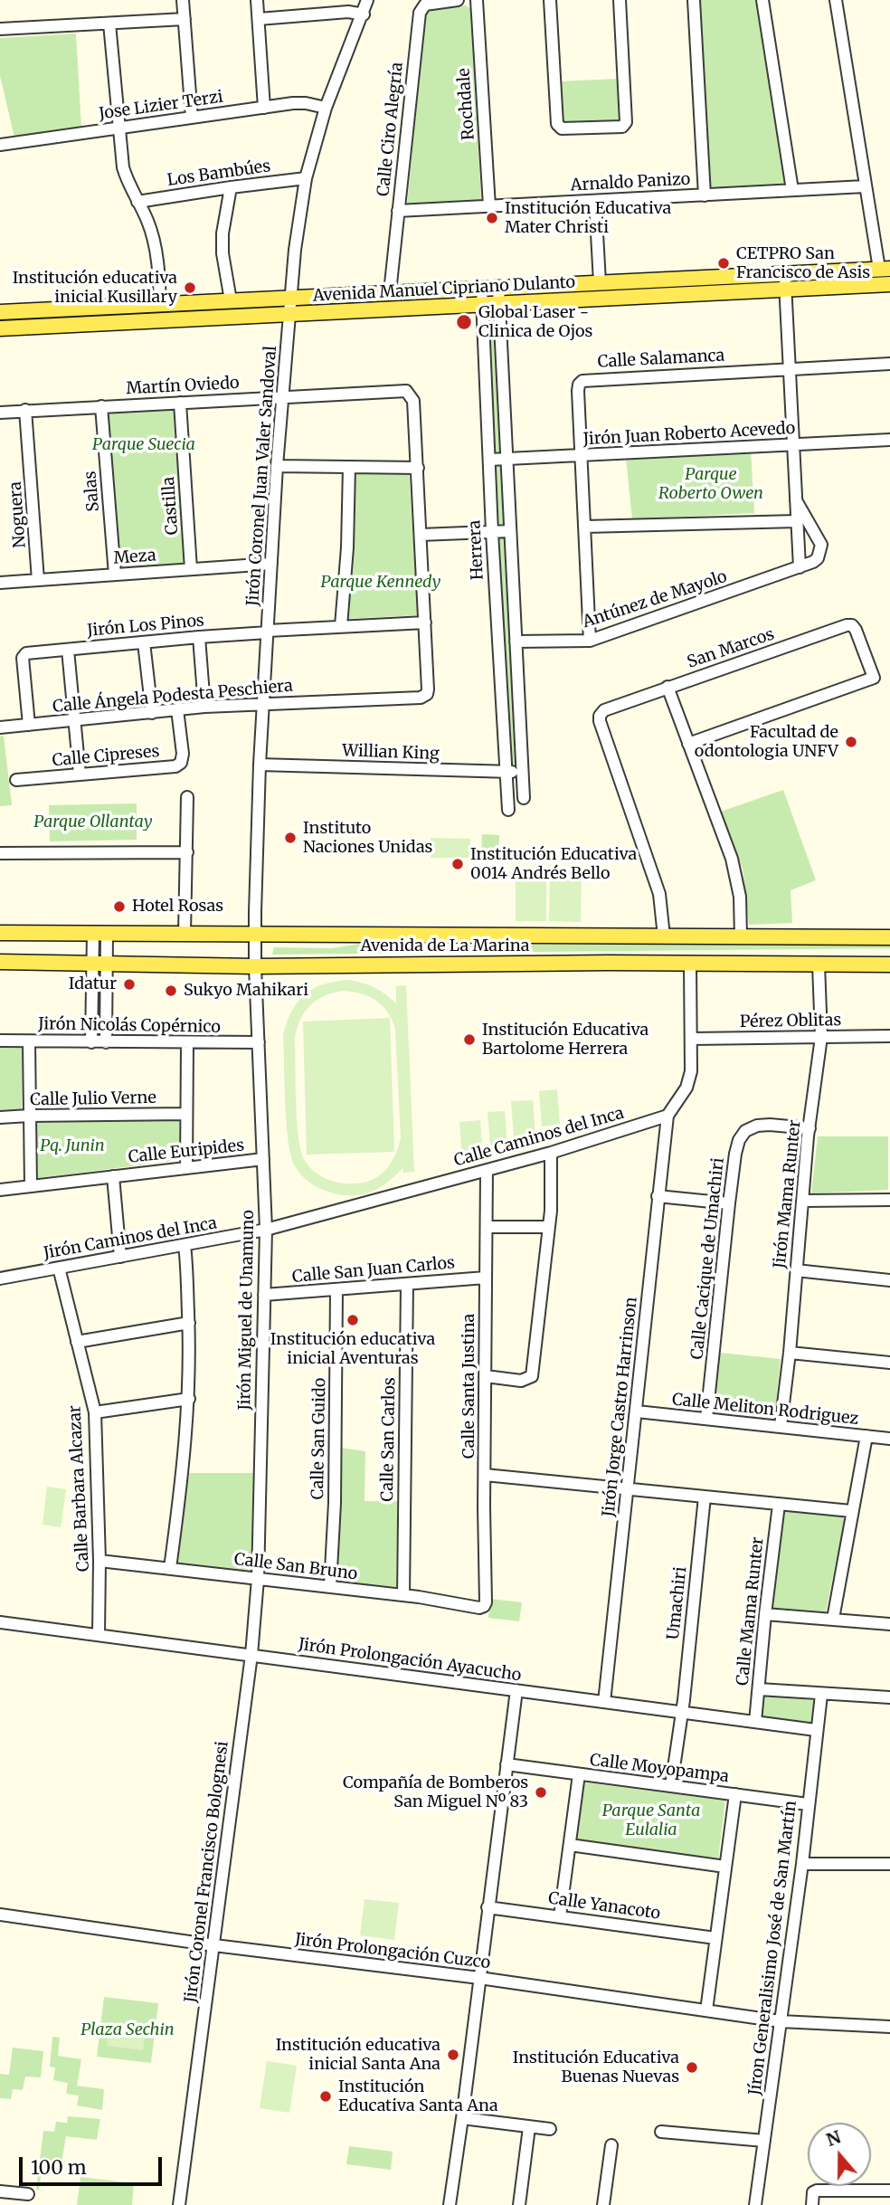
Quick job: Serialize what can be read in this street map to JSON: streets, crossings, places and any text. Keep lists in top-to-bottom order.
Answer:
{
  "streets": {
    "main road": ["Avenida Manuel Cipriano Dulanto", "Avenida de La Marina"],
    "street": [
      "Rochdale",
      "Jose Lizier Terzi",
      "Calle Ciro Alegría",
      "Los Bambúes",
      "Arnaldo Panizo",
      "Calle Salamanca",
      "Martín Oviedo",
      "Jirón Juan Roberto Acevedo",
      "Jirón Coronel Juan Valer Sandoval",
      "Salas",
      "Castilla",
      "Noguera",
      "Herrera",
      "Meza",
      "Antúnez de Mayolo",
      "Jirón Los Pinos",
      "San Marcos",
      "Calle Ángela Podesta Peschiera",
      "Willian King",
      "Calle Cipreses",
      "Pérez Oblitas",
      "Jirón Nicolás Copérnico",
      "Calle Julio Verne",
      "Calle Caminos del Inca",
      "Calle Euripides",
      "Jirón Mama Runter",
      "Jirón Caminos del Inca",
      "Calle Cacique de Umachiri",
      "Calle San Juan Carlos",
      "Jirón Miguel de Unamuno",
      "Calle Santa Justina",
      "Jirón Jorge Castro Harrinson",
      "Calle Meliton Rodriguez",
      "Calle San Guido",
      "Calle San Carlos",
      "Calle Barbara Alcazar",
      "Calle San Bruno",
      "Umachiri",
      "Calle Mama Runter",
      "Jirón Prolongación Ayacucho",
      "Calle Moyopampa",
      "Jirón Coronel Francisco Bolognesi",
      "Calle Yanacoto",
      "Jíron Generalisimo José de San Martín",
      "Jirón Prolongación Cuzco"
    ]
  },
  "crossings": [
    ["Rochdale", "Arnaldo Panizo"],
    ["Jose Lizier Terzi", "Jirón Coronel Juan Valer Sandoval"],
    ["Calle Ciro Alegría", "Arnaldo Panizo"],
    ["Calle Ciro Alegría", "Avenida Manuel Cipriano Dulanto"],
    ["Los Bambúes", "Jirón Coronel Juan Valer Sandoval"],
    ["Avenida Manuel Cipriano Dulanto", "Jirón Coronel Juan Valer Sandoval"],
    ["Avenida Manuel Cipriano Dulanto", "Herrera"],
    ["Avenida Manuel Cipriano Dulanto", "Antúnez de Mayolo"],
    ["Calle Salamanca", "Jirón Juan Roberto Acevedo"],
    ["Calle Salamanca", "Antúnez de Mayolo"],
    ["Martín Oviedo", "Jirón Coronel Juan Valer Sandoval"],
    ["Martín Oviedo", "Salas"],
    ["Martín Oviedo", "Castilla"],
    ["Martín Oviedo", "Noguera"],
    ["Jirón Juan Roberto Acevedo", "Herrera"],
    ["Jirón Juan Roberto Acevedo", "Antúnez de Mayolo"],
    ["Jirón Coronel Juan Valer Sandoval", "Meza"],
    ["Jirón Coronel Juan Valer Sandoval", "Jirón Los Pinos"],
    ["Jirón Coronel Juan Valer Sandoval", "Calle Ángela Podesta Peschiera"],
    ["Jirón Coronel Juan Valer Sandoval", "Willian King"],
    ["Jirón Coronel Juan Valer Sandoval", "Avenida de La Marina"],
    ["Jirón Coronel Juan Valer Sandoval", "Jirón Miguel de Unamuno"],
    ["Salas", "Meza"],
    ["Castilla", "Meza"],
    ["Noguera", "Meza"],
    ["Herrera", "Willian King"],
    ["Jirón Los Pinos", "Calle Ángela Podesta Peschiera"],
    ["San Marcos", "Avenida de La Marina"],
    ["Calle Ángela Podesta Peschiera", "Calle Cipreses"],
    ["Avenida de La Marina", "Jirón Mama Runter"],
    ["Avenida de La Marina", "Jirón Miguel de Unamuno"],
    ["Pérez Oblitas", "Jirón Mama Runter"],
    ["Jirón Nicolás Copérnico", "Jirón Miguel de Unamuno"],
    ["Calle Caminos del Inca", "Jirón Caminos del Inca"],
    ["Calle Caminos del Inca", "Jirón Miguel de Unamuno"],
    ["Calle Caminos del Inca", "Calle Santa Justina"],
    ["Calle Caminos del Inca", "Jirón Jorge Castro Harrinson"],
    ["Calle Euripides", "Jirón Miguel de Unamuno"],
    ["Jirón Mama Runter", "Calle Cacique de Umachiri"],
    ["Jirón Mama Runter", "Calle Meliton Rodriguez"],
    ["Jirón Caminos del Inca", "Jirón Miguel de Unamuno"],
    ["Jirón Caminos del Inca", "Calle Barbara Alcazar"],
    ["Calle Cacique de Umachiri", "Calle Meliton Rodriguez"],
    ["Calle San Juan Carlos", "Jirón Miguel de Unamuno"],
    ["Calle San Juan Carlos", "Calle Santa Justina"],
    ["Calle San Juan Carlos", "Calle San Guido"],
    ["Calle San Juan Carlos", "Calle San Carlos"],
    ["Jirón Miguel de Unamuno", "Calle San Bruno"],
    ["Jirón Miguel de Unamuno", "Jirón Prolongación Ayacucho"],
    ["Jirón Miguel de Unamuno", "Jirón Coronel Francisco Bolognesi"],
    ["Calle Santa Justina", "Calle San Bruno"],
    ["Jirón Jorge Castro Harrinson", "Calle Meliton Rodriguez"],
    ["Jirón Jorge Castro Harrinson", "Jirón Prolongación Ayacucho"],
    ["Calle San Guido", "Calle San Bruno"],
    ["Calle San Carlos", "Calle San Bruno"],
    ["Calle Barbara Alcazar", "Calle San Bruno"],
    ["Calle Barbara Alcazar", "Jirón Prolongación Ayacucho"],
    ["Umachiri", "Jirón Prolongación Ayacucho"],
    ["Umachiri", "Calle Moyopampa"],
    ["Calle Mama Runter", "Jirón Prolongación Ayacucho"],
    ["Jirón Prolongación Ayacucho", "Jirón Coronel Francisco Bolognesi"],
    ["Jirón Prolongación Ayacucho", "Jíron Generalisimo José de San Martín"],
    ["Calle Moyopampa", "Jíron Generalisimo José de San Martín"],
    ["Jirón Coronel Francisco Bolognesi", "Jirón Prolongación Cuzco"],
    ["Jíron Generalisimo José de San Martín", "Jirón Prolongación Cuzco"]
  ],
  "parks": [
    "Parque Suecia",
    "Parque Roberto Owen",
    "Parque Kennedy",
    "Parque Ollantay",
    "Pq. Junin",
    "Parque Santa Eulalia",
    "Plaza Sechin"
  ],
  "places": [
    "Institución Educativa Mater Christi",
    "CETPRO San Francisco de Asis",
    "Institución educativa inicial Kusillary",
    "Global Laser - Clinica de Ojos",
    "Facultad de odontologia UNFV",
    "Instituto Naciones Unidas",
    "Institución Educativa 0014 Andrés Bello",
    "Hotel Rosas",
    "Idatur",
    "Sukyo Mahikari",
    "Institución Educativa Bartolome Herrera",
    "Institución educativa inicial Aventuras",
    "Compañía de Bomberos San Miguel Nº 83",
    "Institución educativa inicial Santa Ana",
    "Institución Educativa Buenas Nuevas",
    "Institución Educativa Santa Ana"
  ],
  "scale_bar": "100 m",
  "north": "top"
}
